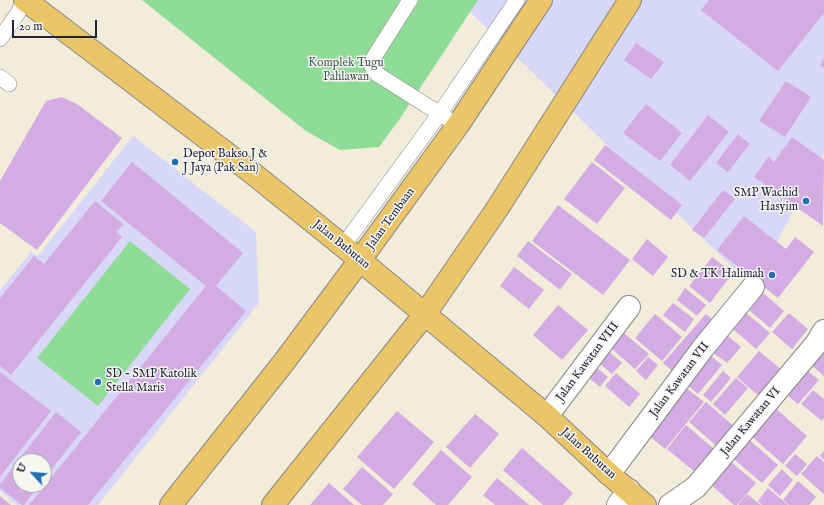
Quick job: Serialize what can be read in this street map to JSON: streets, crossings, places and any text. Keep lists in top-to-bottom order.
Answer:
{
  "streets": {
    "main road": ["Jalan Tembaan", "Jalan Bubutan"],
    "street": ["Jalan Kawatan VIII", "Jalan Kawatan VII", "Jalan Kawatan VI"]
  },
  "crossings": [
    ["Jalan Tembaan", "Jalan Bubutan"],
    ["Jalan Bubutan", "Jalan Kawatan VIII"],
    ["Jalan Bubutan", "Jalan Kawatan VII"]
  ],
  "parks": ["Komplek Tugu Pahlawan"],
  "places": [
    "Depot Bakso J & J Jaya (Pak San)",
    "SMP Wachid Hasyim",
    "SD & TK Halimah",
    "SD - SMP Katolik Stella Maris"
  ],
  "scale_bar": "20 m",
  "north": "top left"
}
